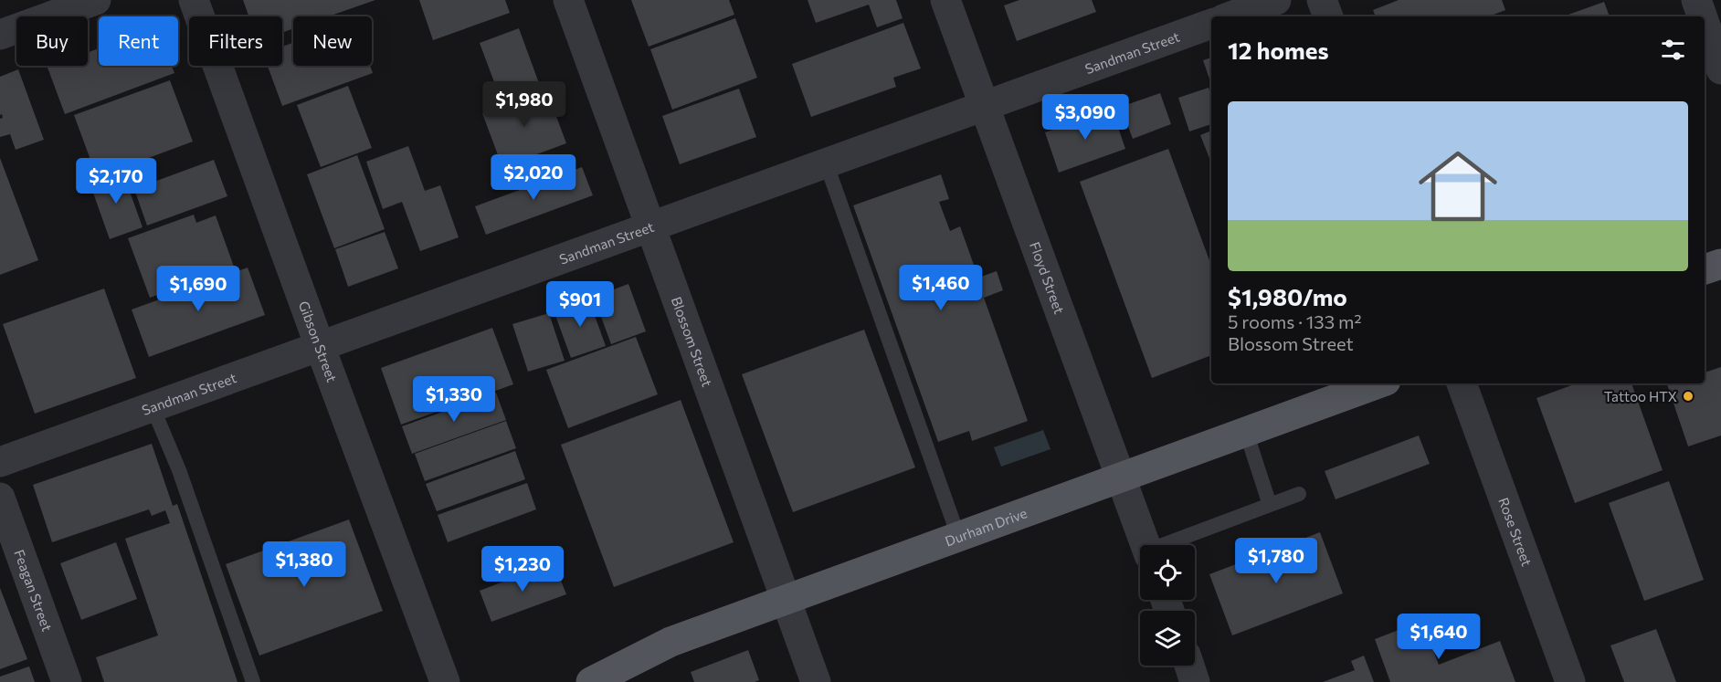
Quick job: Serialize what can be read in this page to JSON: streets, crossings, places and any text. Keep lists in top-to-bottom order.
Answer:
{
  "streets": {
    "main road": ["Durham Drive"],
    "street": [
      "Sandman Street",
      "Floyd Street",
      "Gibson Street",
      "Blossom Street",
      "Rose Street",
      "Feagan Street"
    ]
  },
  "crossings": [
    ["Sandman Street", "Floyd Street"],
    ["Sandman Street", "Gibson Street"],
    ["Sandman Street", "Blossom Street"],
    ["Floyd Street", "Durham Drive"],
    ["Blossom Street", "Durham Drive"]
  ],
  "places": ["Tattoo HTX"],
  "page": {
    "chip": [
      "Buy",
      "Rent",
      "Filters",
      "New"
    ],
    "heading": "12 homes",
    "price": [
      "$1,980",
      "$3,090",
      "$2,020",
      "$2,170",
      "$1,460",
      "$1,690",
      "$901",
      "$1,330",
      "$1,780",
      "$1,380",
      "$1,230",
      "$1,640"
    ],
    "list": [
      {
        "name": "$1,980/mo",
        "note": "5 rooms · 133 m² · Blossom Street"
      }
    ]
  }
}
